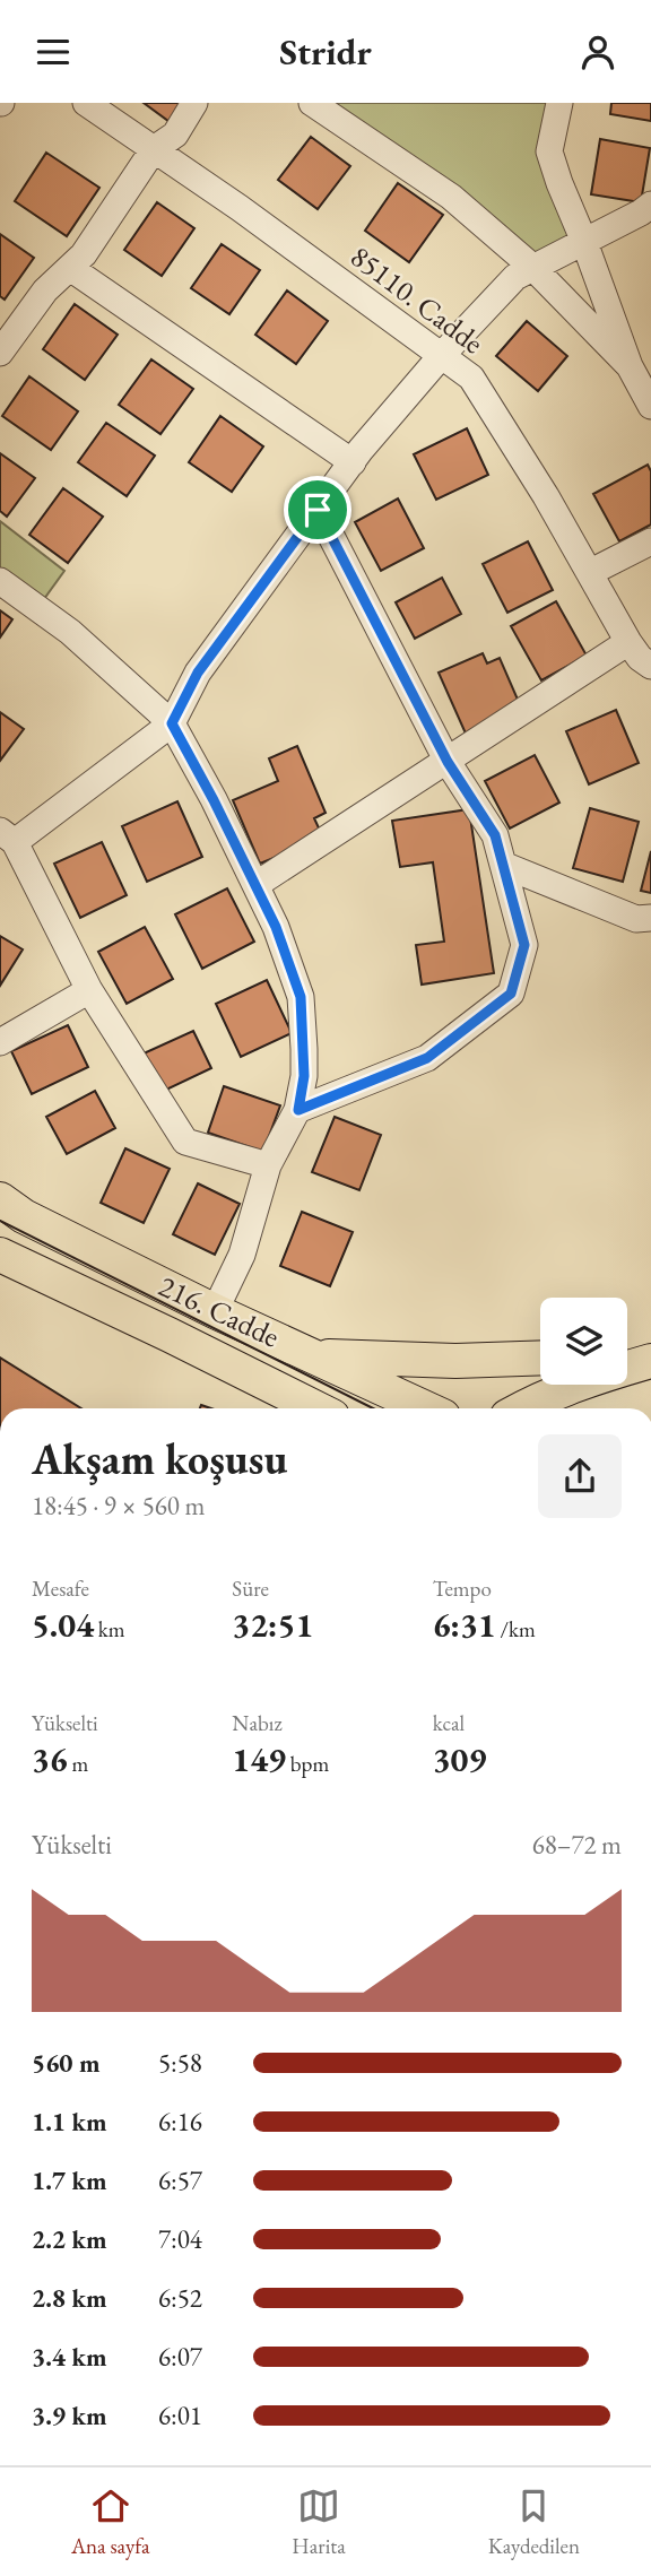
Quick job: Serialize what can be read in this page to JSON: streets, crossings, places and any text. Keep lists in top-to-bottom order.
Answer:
{
  "streets": {
    "main road": ["216. Cadde"],
    "street": ["85110. Cadde"]
  },
  "page": {
    "header": "Stridr",
    "heading": ["Akşam koşusu", "18:45 · 9 × 560 m"],
    "stats": [
      ["Mesafe", "5.04 km"],
      ["Süre", "32:51"],
      ["Tempo", "6:31 /km"],
      ["Yükselti", "36 m"],
      ["Nabız", "149 bpm"],
      ["kcal", "309"]
    ],
    "chart": ["Yükselti", "68–72 m"],
    "list": [
      {
        "name": "560 m",
        "note": "5:58"
      },
      {
        "name": "1.1 km",
        "note": "6:16"
      },
      {
        "name": "1.7 km",
        "note": "6:57"
      },
      {
        "name": "2.2 km",
        "note": "7:04"
      },
      {
        "name": "2.8 km",
        "note": "6:52"
      },
      {
        "name": "3.4 km",
        "note": "6:07"
      },
      {
        "name": "3.9 km",
        "note": "6:01"
      }
    ],
    "tabs": ["Ana sayfa", "Harita", "Kaydedilen"]
  }
}
